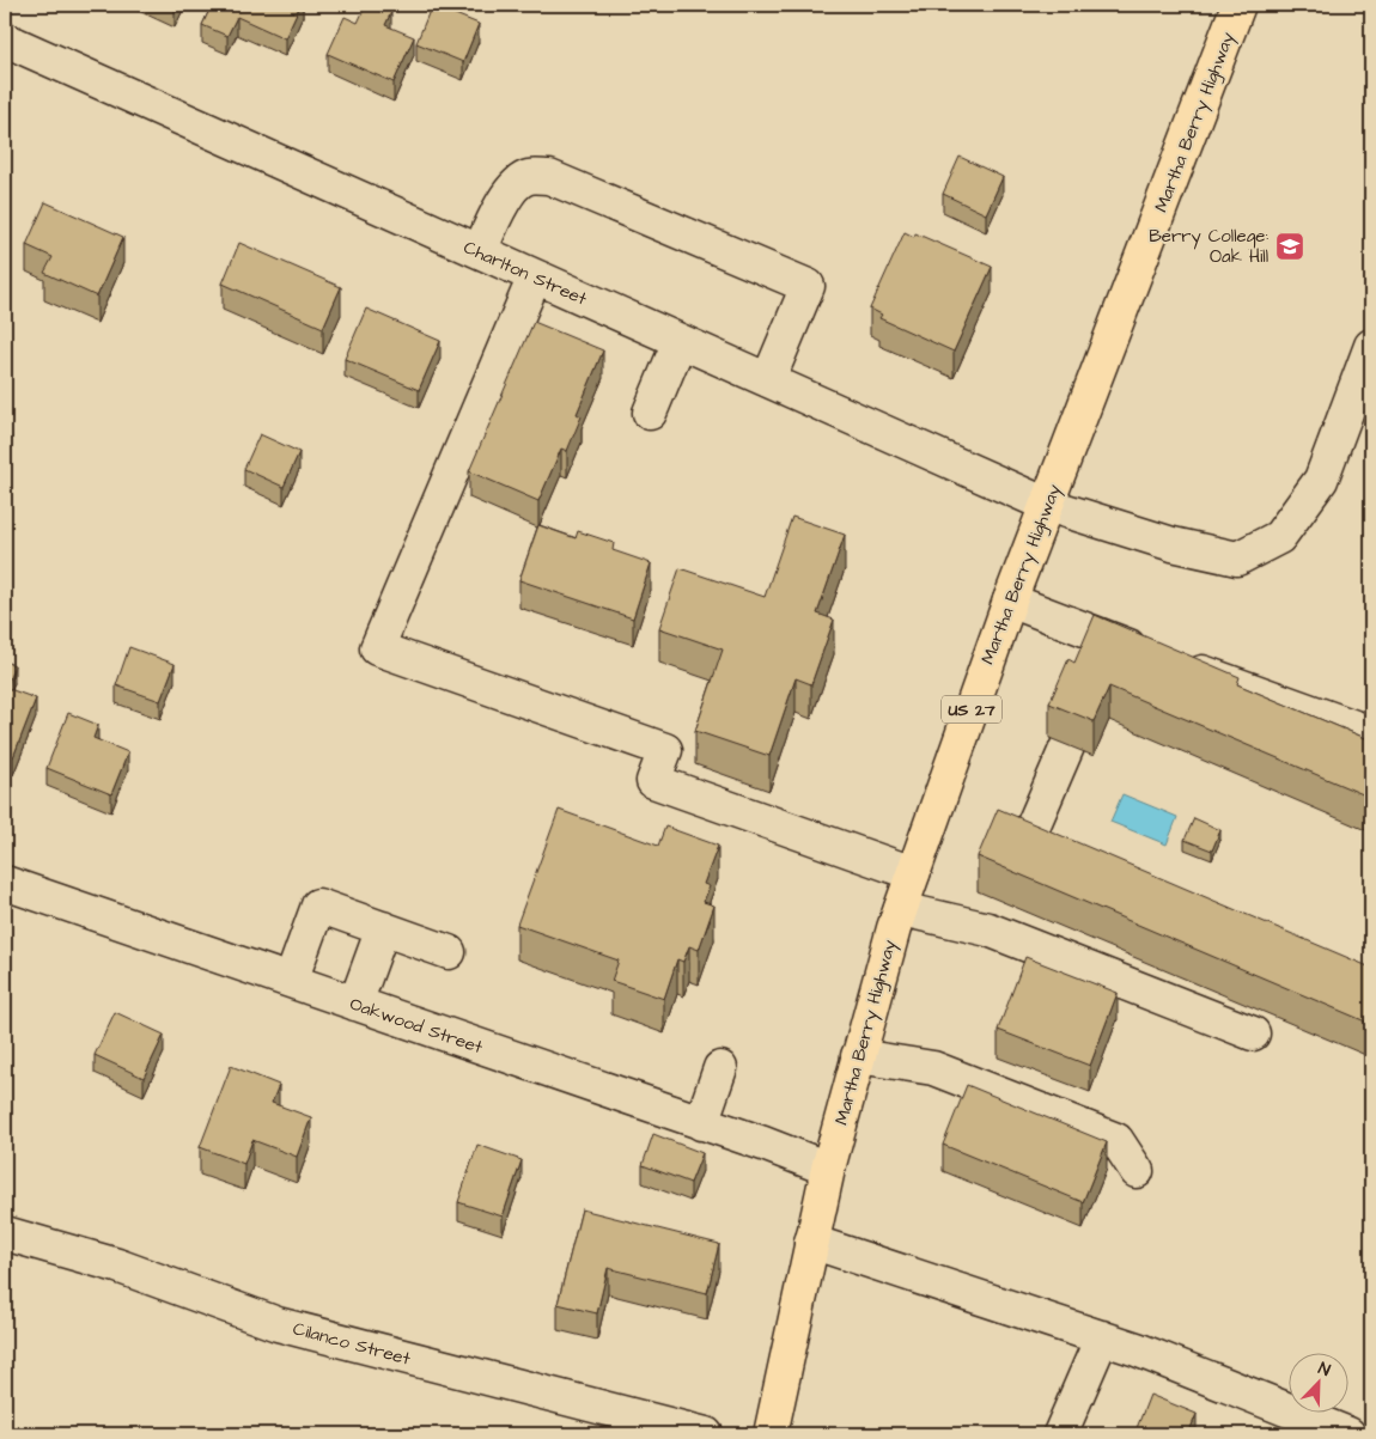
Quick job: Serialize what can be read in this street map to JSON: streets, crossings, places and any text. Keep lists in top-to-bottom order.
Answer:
{
  "streets": {
    "main road": ["Martha Berry Highway", "US 27"],
    "street": ["Charlton Street", "Oakwood Street", "Cilanco Street"]
  },
  "crossings": [
    ["Martha Berry Highway", "Charlton Street"],
    ["Martha Berry Highway", "Oakwood Street"]
  ],
  "places": {
    "school or university": ["Berry College: Oak Hill"]
  },
  "north": "top right"
}
